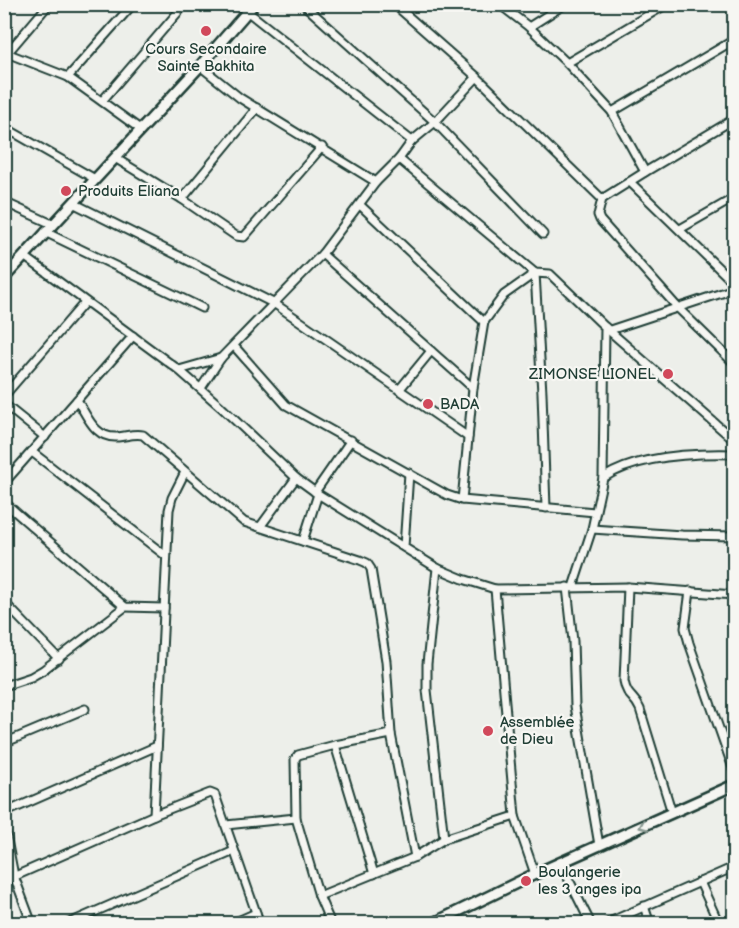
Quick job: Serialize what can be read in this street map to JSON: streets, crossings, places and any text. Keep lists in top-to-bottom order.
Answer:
{
  "places": [
    "Cours Secondaire Sainte Bakhita",
    "Produits Eliana",
    "ZIMONSE LIONEL",
    "BADA",
    "Assemblée de Dieu",
    "Boulangerie les 3 anges ipa"
  ]
}
